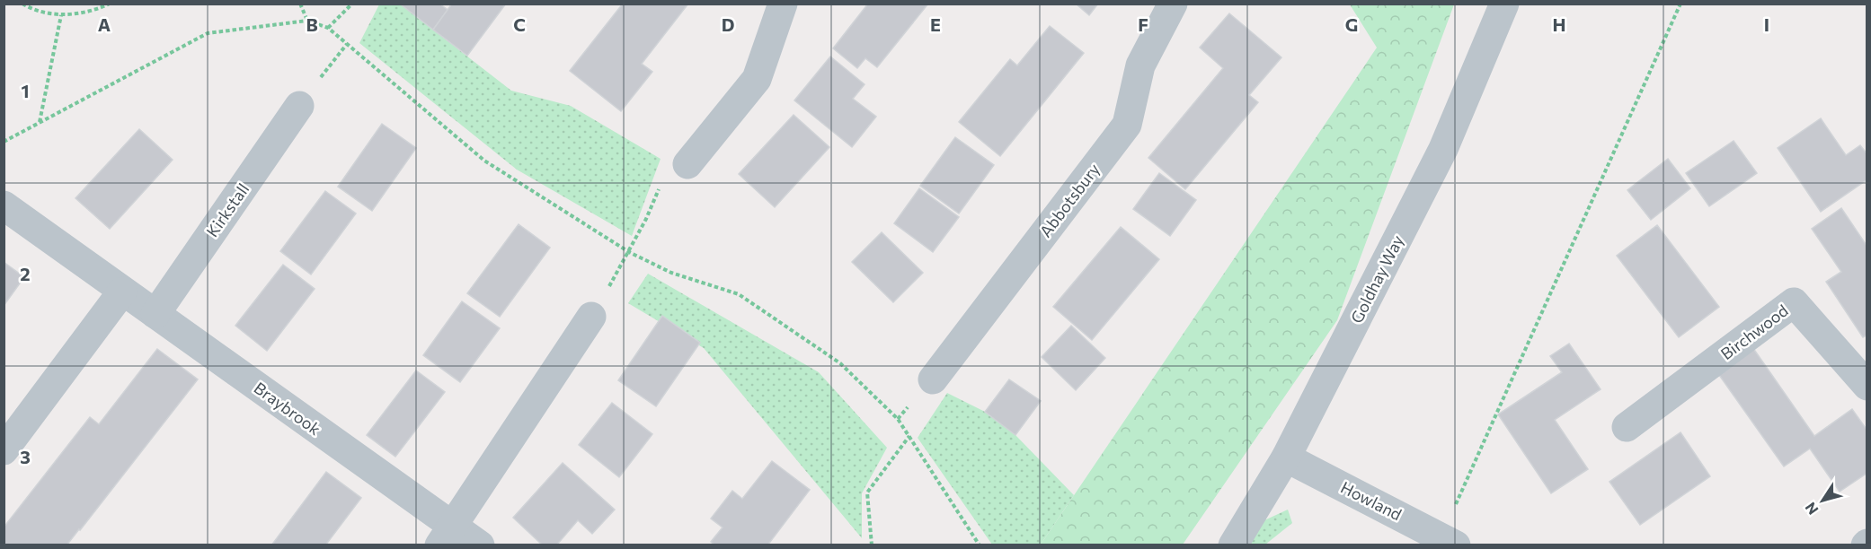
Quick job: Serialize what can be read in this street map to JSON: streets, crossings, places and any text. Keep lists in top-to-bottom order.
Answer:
{
  "streets": {
    "street": [
      "Abbotsbury",
      "Kirkstall",
      "Goldhay Way",
      "Birchwood",
      "Braybrook",
      "Howland"
    ]
  },
  "crossings": [
    ["Kirkstall", "Braybrook"],
    ["Goldhay Way", "Howland"]
  ],
  "north": "bottom left",
  "grid": {
    "columns": [
      "A",
      "B",
      "C",
      "D",
      "E",
      "F",
      "G",
      "H",
      "I"
    ],
    "rows": ["1", "2", "3"]
  }
}
